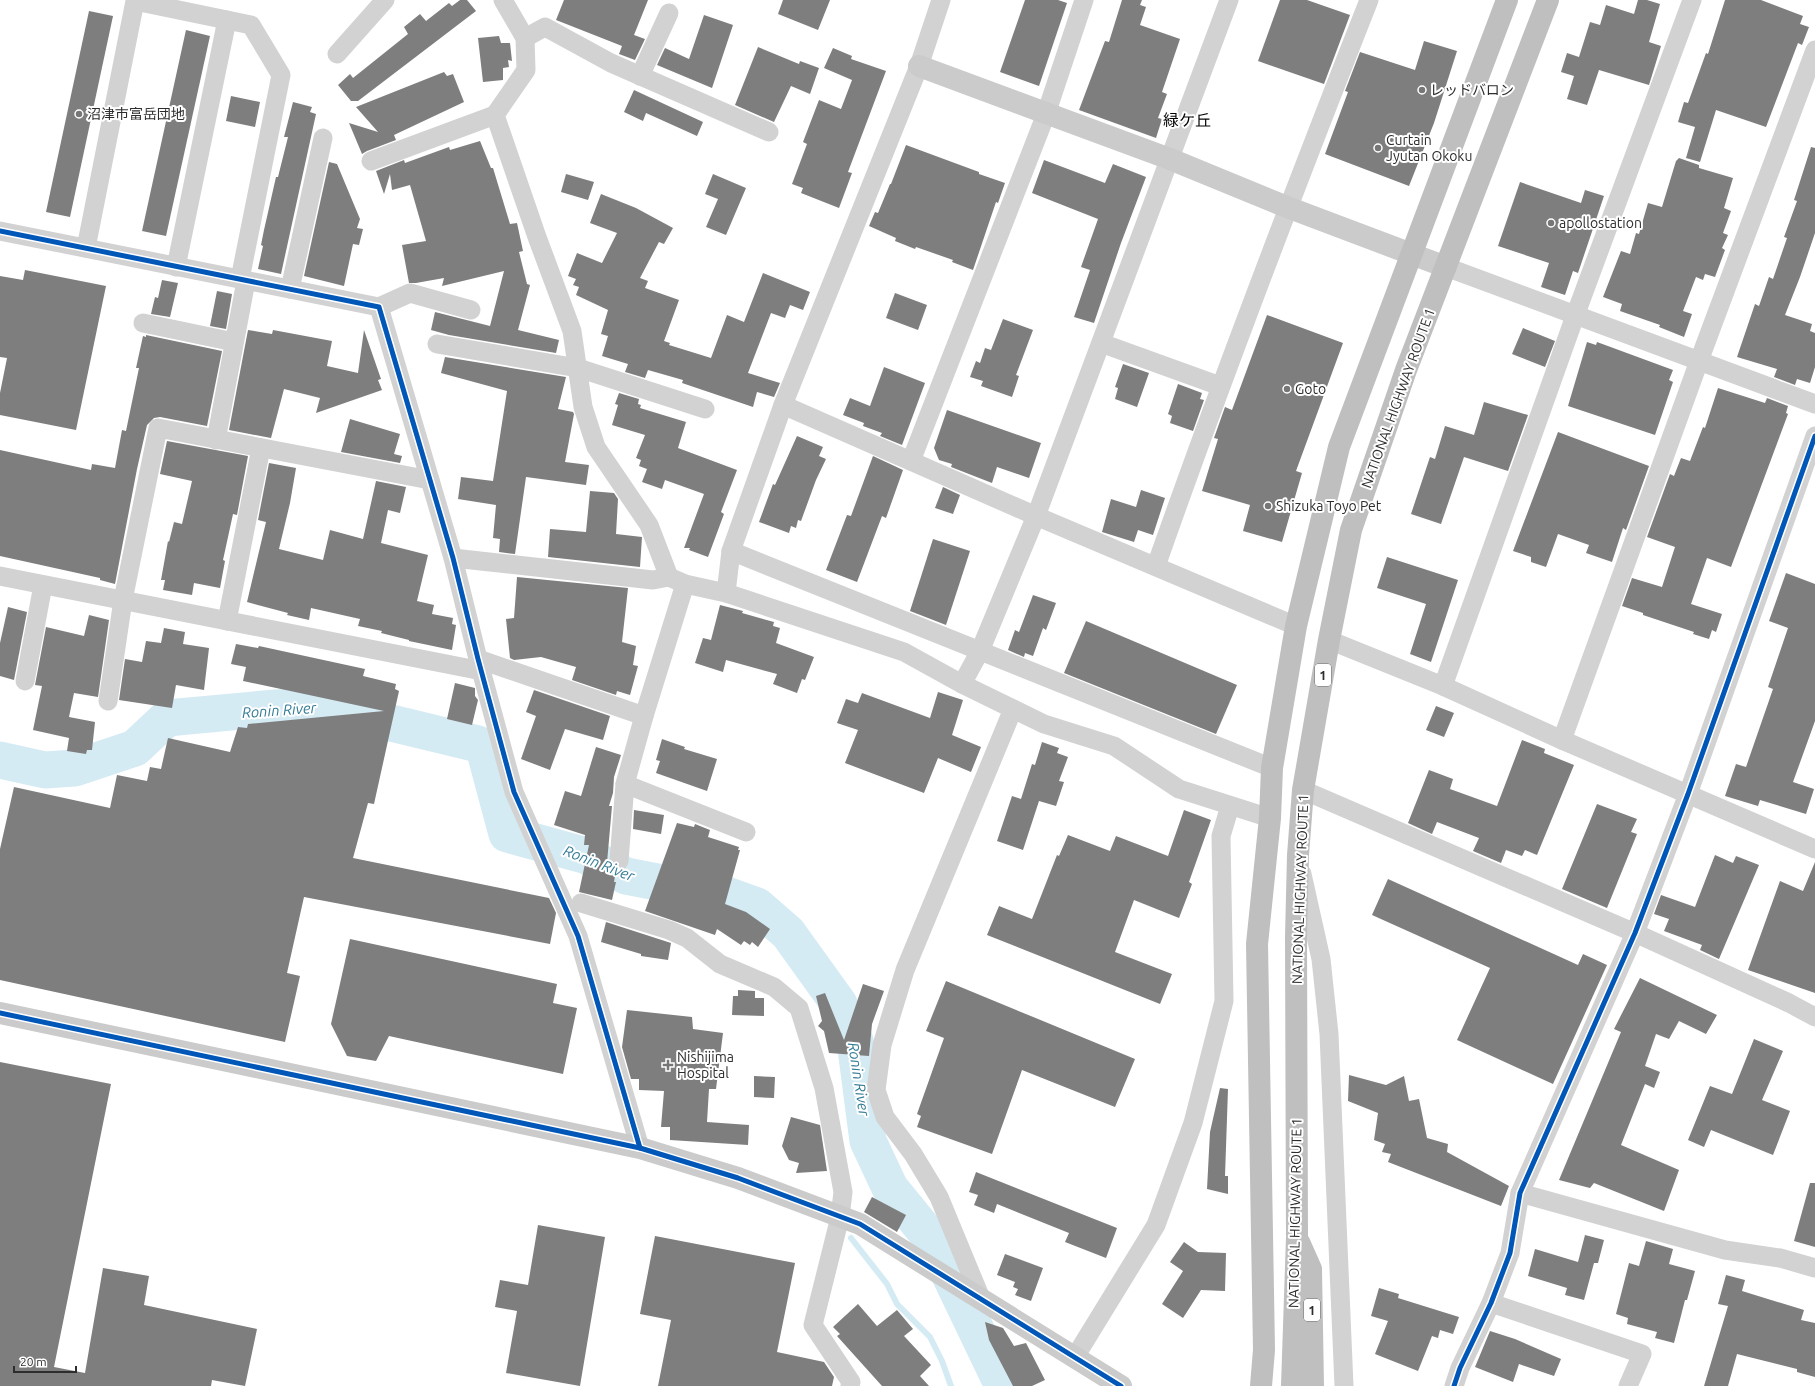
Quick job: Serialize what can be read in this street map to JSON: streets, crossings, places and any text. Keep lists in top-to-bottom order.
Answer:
{
  "streets": {
    "highway": ["NATIONAL HIGHWAY ROUTE 1", "1"]
  },
  "crossings": [
    ["NATIONAL HIGHWAY ROUTE 1", "1"]
  ],
  "districts": ["緑ケ丘"],
  "water": ["Ronin River"],
  "places": {
    "other": [
      "レッドバロン",
      "沼津市富岳団地",
      "Curtain Jyutan Okoku",
      "apollostation",
      "Goto",
      "Shizuka Toyo Pet"
    ],
    "health": ["Nishijima Hospital"]
  },
  "scale_bar": "20 m"
}
